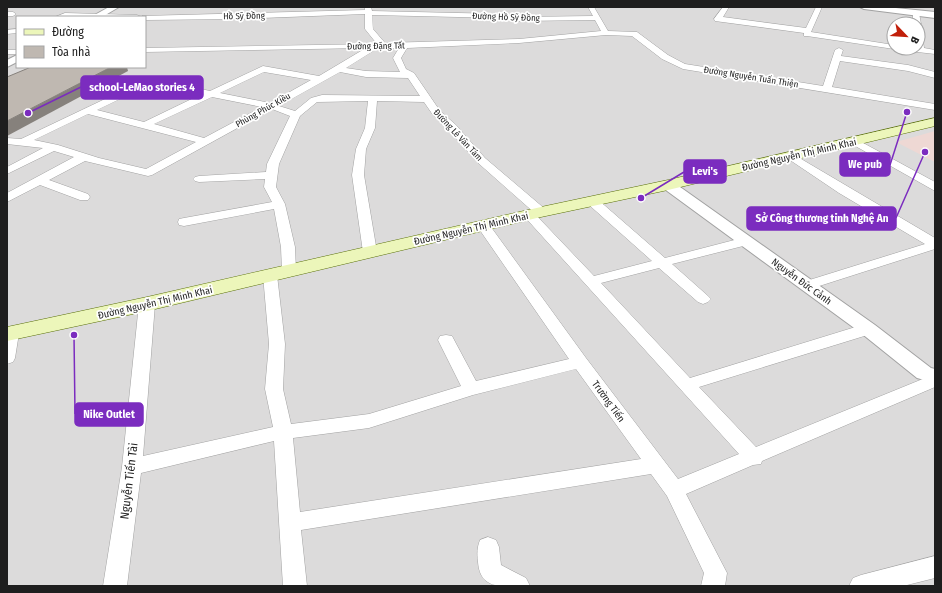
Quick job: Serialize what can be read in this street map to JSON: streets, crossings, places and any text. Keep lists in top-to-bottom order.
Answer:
{
  "streets": {
    "main road": ["Đường Nguyễn Thị Minh Khai"],
    "street": [
      "Hồ Sỹ Đồng",
      "Đường Hồ Sỹ Đồng",
      "Đường Đặng Tất",
      "Đường Nguyễn Tuấn Thiện",
      "Phùng Phúc Kiều",
      "Đường Lê Văn Tám",
      "Nguyễn Đức Cảnh",
      "Trường Tiến",
      "Nguyễn Tiến Tài"
    ]
  },
  "crossings": [
    ["Hồ Sỹ Đồng", "Đường Hồ Sỹ Đồng"],
    ["Đường Đặng Tất", "Đường Nguyễn Tuấn Thiện"],
    ["Đường Đặng Tất", "Phùng Phúc Kiều"],
    ["Đường Đặng Tất", "Đường Lê Văn Tám"],
    ["Đường Lê Văn Tám", "Đường Nguyễn Thị Minh Khai"],
    ["Đường Nguyễn Thị Minh Khai", "Nguyễn Đức Cảnh"],
    ["Đường Nguyễn Thị Minh Khai", "Trường Tiến"],
    ["Đường Nguyễn Thị Minh Khai", "Nguyễn Tiến Tài"]
  ],
  "places": [
    "We pub",
    "school-LeMao stories 4",
    "Sở Công thương tỉnh Nghệ An",
    "Levi's",
    "Nike Outlet"
  ],
  "legend": ["Đường", "Tòa nhà"],
  "north": "bottom right"
}
